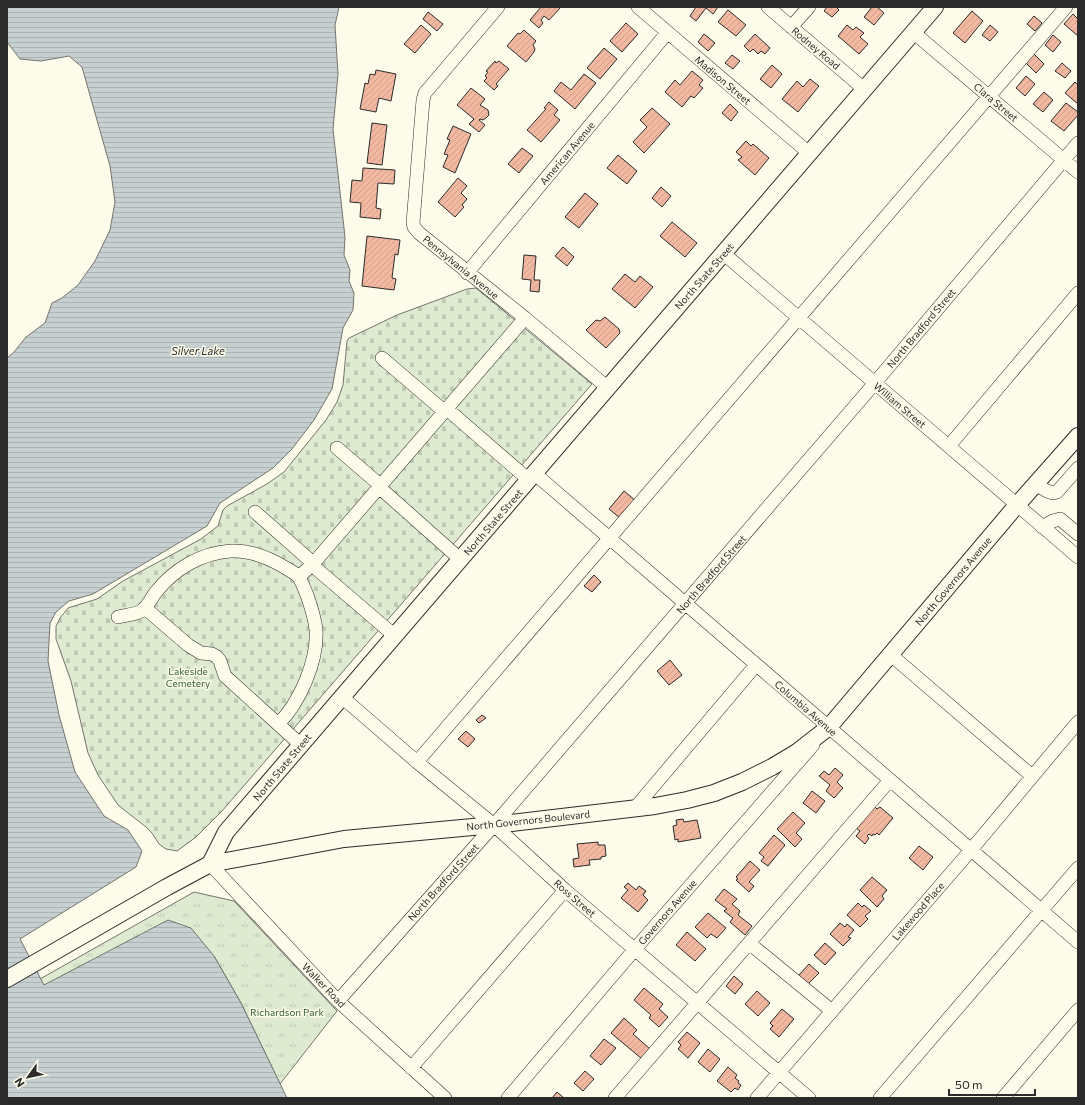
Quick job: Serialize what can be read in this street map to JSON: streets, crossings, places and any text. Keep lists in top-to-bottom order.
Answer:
{
  "streets": {
    "main road": ["North State Street", "North Governors Avenue", "North Governors Boulevard"],
    "street": [
      "Rodney Road",
      "Madison Street",
      "Clara Street",
      "American Avenue",
      "Pennsylvania Avenue",
      "North Bradford Street",
      "William Street",
      "Columbia Avenue",
      "Ross Street",
      "Lakewood Place",
      "Governors Avenue",
      "Walker Road"
    ]
  },
  "crossings": [
    ["Rodney Road", "North State Street"],
    ["Madison Street", "American Avenue"],
    ["Madison Street", "North State Street"],
    ["Clara Street", "North State Street"],
    ["Clara Street", "North Bradford Street"],
    ["American Avenue", "Pennsylvania Avenue"],
    ["Pennsylvania Avenue", "North State Street"],
    ["North State Street", "William Street"],
    ["North State Street", "Columbia Avenue"],
    ["North State Street", "North Governors Boulevard"],
    ["North State Street", "Ross Street"],
    ["North State Street", "Walker Road"],
    ["North Bradford Street", "William Street"],
    ["North Bradford Street", "Columbia Avenue"],
    ["North Bradford Street", "North Governors Boulevard"],
    ["North Bradford Street", "Ross Street"],
    ["North Bradford Street", "Walker Road"],
    ["William Street", "North Governors Avenue"],
    ["North Governors Avenue", "Columbia Avenue"],
    ["North Governors Avenue", "North Governors Boulevard"],
    ["North Governors Avenue", "Governors Avenue"],
    ["Columbia Avenue", "North Governors Boulevard"],
    ["Columbia Avenue", "Lakewood Place"],
    ["Columbia Avenue", "Governors Avenue"],
    ["North Governors Boulevard", "Ross Street"],
    ["North Governors Boulevard", "Governors Avenue"],
    ["North Governors Boulevard", "Walker Road"],
    ["Ross Street", "Lakewood Place"],
    ["Ross Street", "Governors Avenue"]
  ],
  "water": ["Silver Lake"],
  "parks": ["Lakeside Cemetery", "Richardson Park"],
  "scale_bar": "50 m",
  "north": "bottom left"
}
